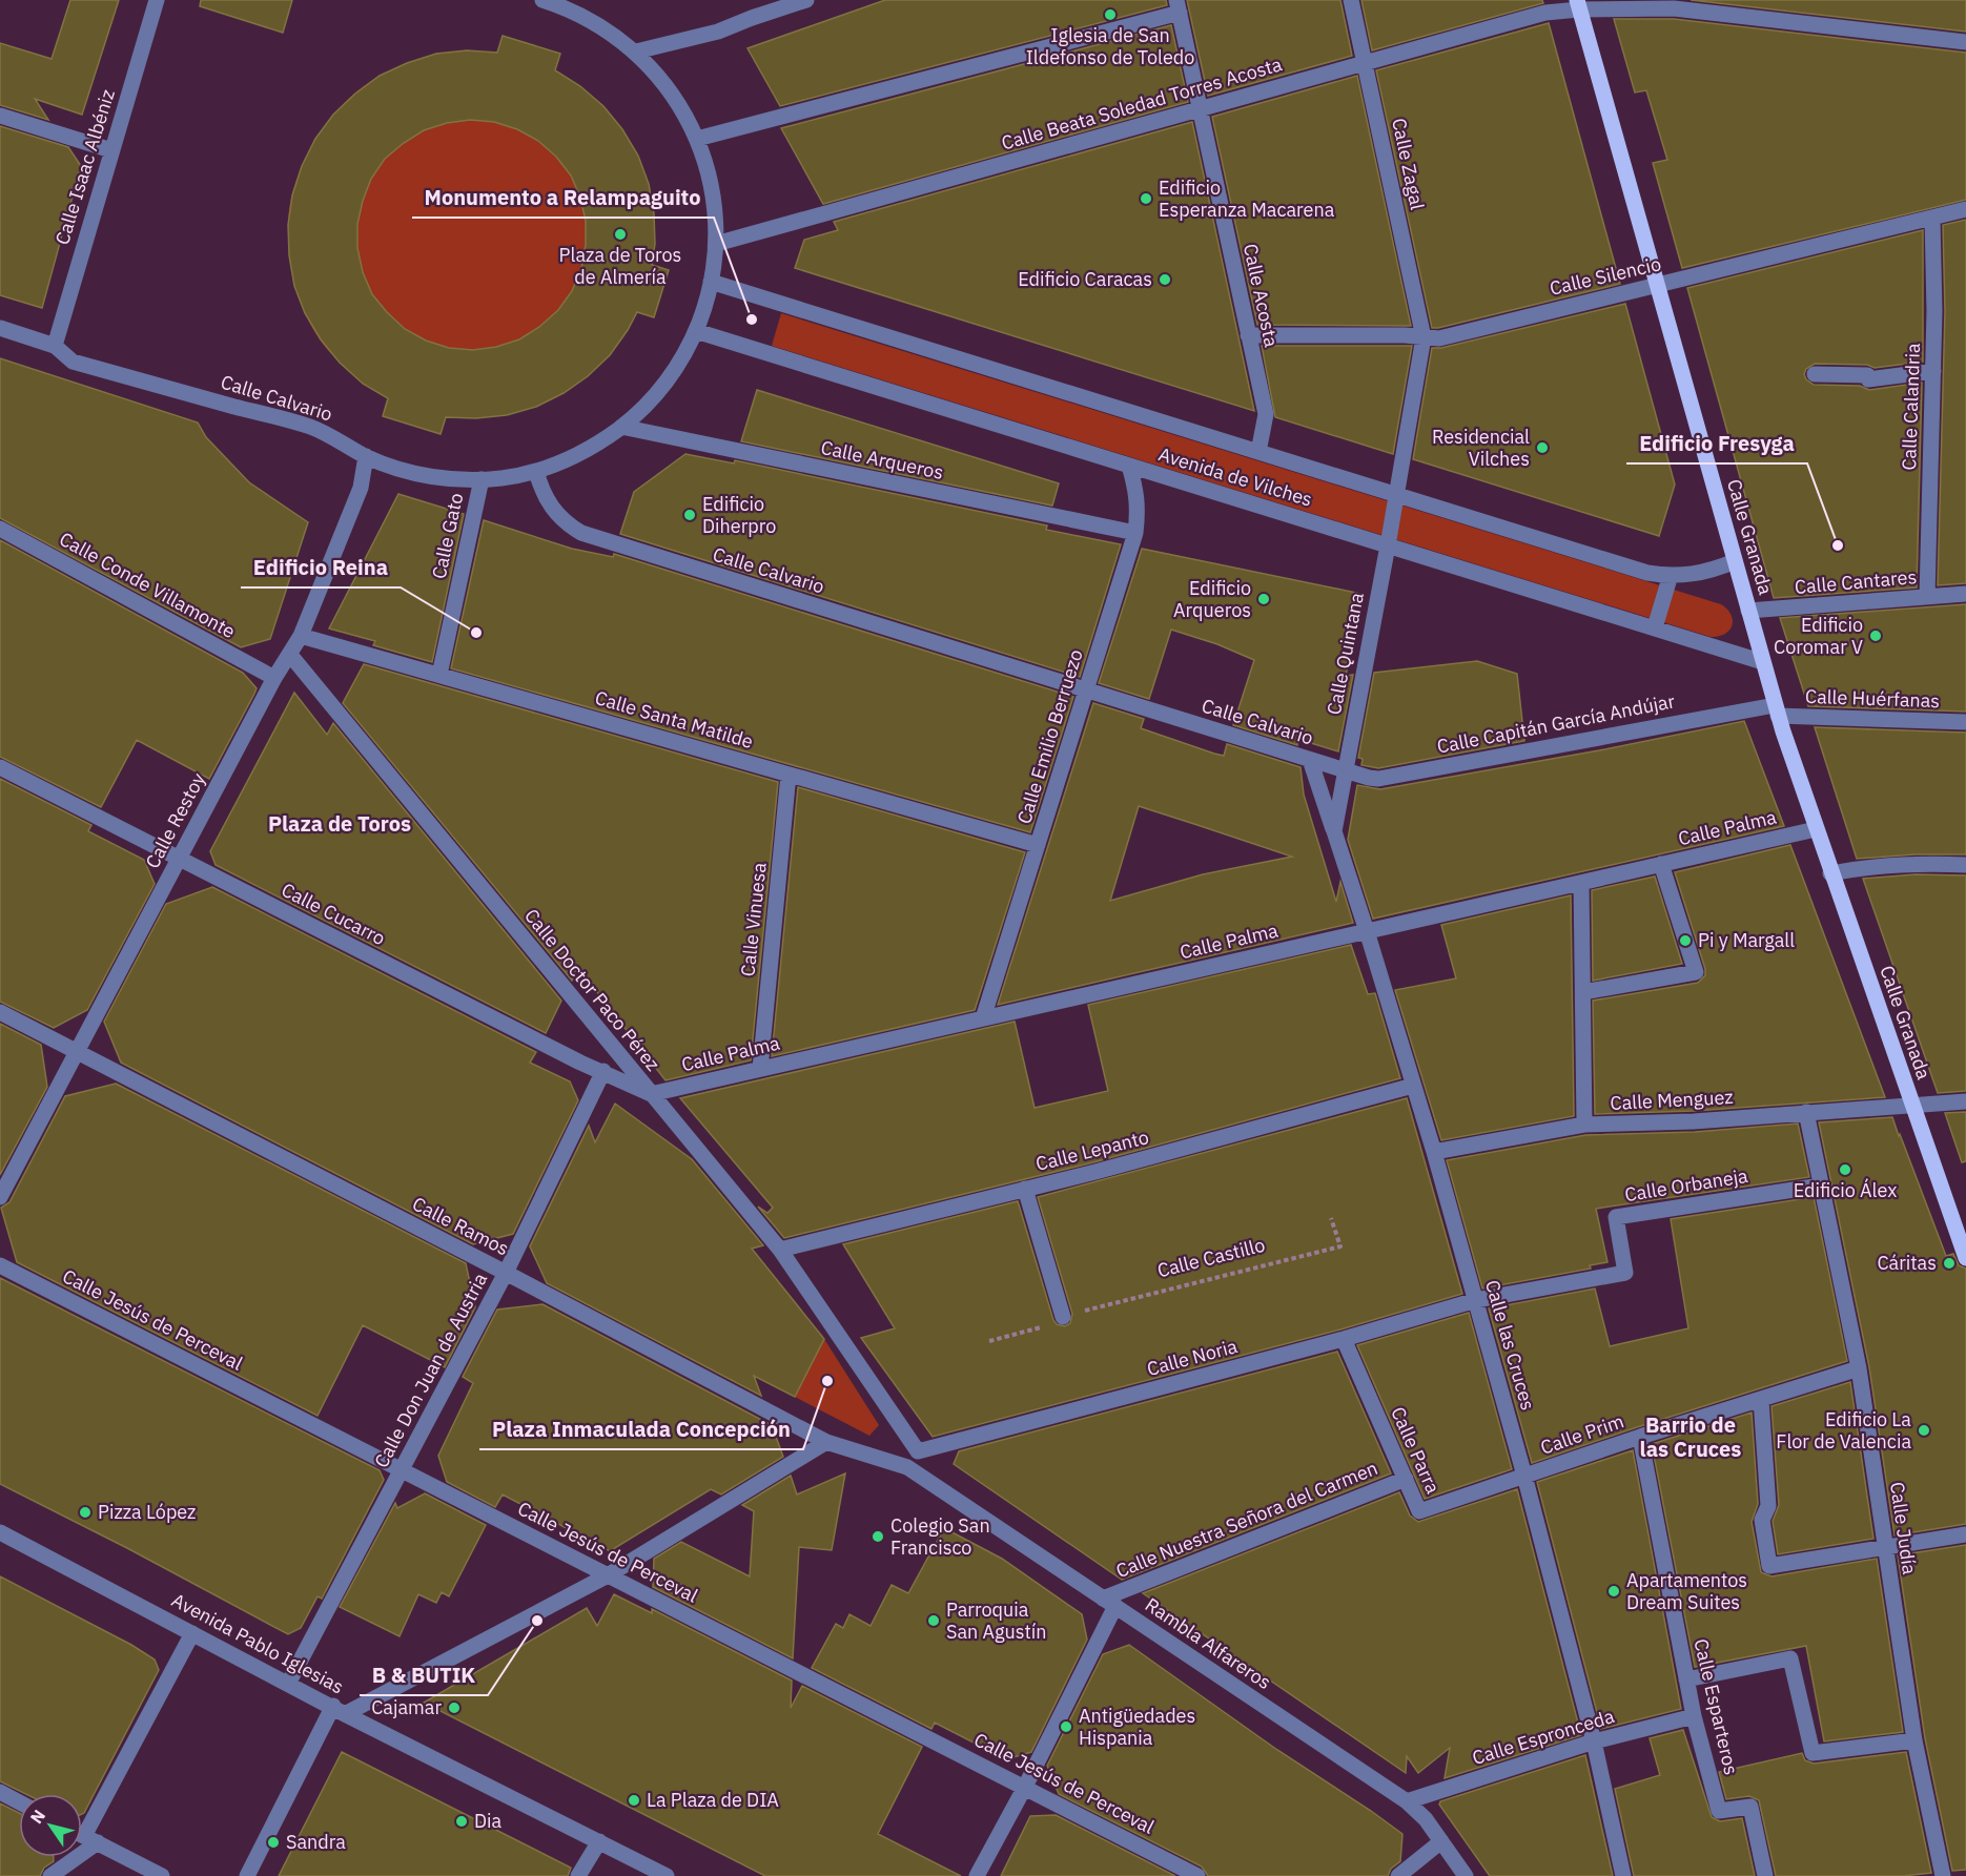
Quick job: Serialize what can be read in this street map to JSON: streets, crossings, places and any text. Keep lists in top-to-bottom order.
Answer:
{
  "streets": {
    "main road": ["Calle Granada"],
    "street": [
      "Calle Beata Soledad Torres Acosta",
      "Calle Zagal",
      "Calle Isaac Albéniz",
      "Calle Silencio",
      "Calle Acosta",
      "Calle Calvario",
      "Calle Calandria",
      "Calle Arqueros",
      "Avenida de Vilches",
      "Calle Gato",
      "Calle Cantares",
      "Calle Conde Villamonte",
      "Calle Quintana",
      "Calle Huérfanas",
      "Calle Santa Matilde",
      "Calle Capitán García Andújar",
      "Calle Emilio Berruezo",
      "Calle Restoy",
      "Calle Palma",
      "Calle Cucarro",
      "Calle Vinuesa",
      "Calle Doctor Paco Pérez",
      "Calle Menguez",
      "Calle Lepanto",
      "Calle Orbaneja",
      "Calle Ramos",
      "Calle Jesús de Perceval",
      "Calle las Cruces",
      "Calle Noria",
      "Calle Don Juan de Austria",
      "Calle Prim",
      "Calle Parra",
      "Calle Nuestra Señora del Carmen",
      "Calle Judía",
      "Avenida Pablo Iglesias",
      "Rambla Alfareros",
      "Calle Esparteros",
      "Calle Espronceda"
    ],
    "path": ["Calle Castillo"]
  },
  "crossings": [
    ["Calle Beata Soledad Torres Acosta", "Calle Zagal"],
    ["Calle Beata Soledad Torres Acosta", "Calle Acosta"],
    ["Calle Beata Soledad Torres Acosta", "Calle Granada"],
    ["Calle Zagal", "Calle Silencio"],
    ["Calle Isaac Albéniz", "Calle Calvario"],
    ["Calle Silencio", "Calle Acosta"],
    ["Calle Silencio", "Calle Calandria"],
    ["Calle Silencio", "Calle Granada"],
    ["Calle Acosta", "Avenida de Vilches"],
    ["Calle Calvario", "Calle Gato"],
    ["Calle Calvario", "Calle Quintana"],
    ["Calle Calvario", "Calle Capitán García Andújar"],
    ["Calle Calvario", "Calle Emilio Berruezo"],
    ["Calle Calvario", "Calle Restoy"],
    ["Calle Calvario", "Calle las Cruces"],
    ["Calle Calandria", "Calle Cantares"],
    ["Calle Arqueros", "Calle Emilio Berruezo"],
    ["Avenida de Vilches", "Calle Granada"],
    ["Avenida de Vilches", "Calle Quintana"],
    ["Avenida de Vilches", "Calle Emilio Berruezo"],
    ["Calle Gato", "Calle Santa Matilde"],
    ["Calle Granada", "Calle Cantares"],
    ["Calle Granada", "Calle Huérfanas"],
    ["Calle Granada", "Calle Capitán García Andújar"],
    ["Calle Granada", "Calle Palma"],
    ["Calle Granada", "Calle Menguez"],
    ["Calle Conde Villamonte", "Calle Restoy"],
    ["Calle Quintana", "Calle Capitán García Andújar"],
    ["Calle Quintana", "Calle las Cruces"],
    ["Calle Huérfanas", "Calle Capitán García Andújar"],
    ["Calle Santa Matilde", "Calle Emilio Berruezo"],
    ["Calle Santa Matilde", "Calle Restoy"],
    ["Calle Santa Matilde", "Calle Vinuesa"],
    ["Calle Capitán García Andújar", "Calle las Cruces"],
    ["Calle Emilio Berruezo", "Calle Palma"],
    ["Calle Restoy", "Calle Cucarro"],
    ["Calle Restoy", "Calle Doctor Paco Pérez"],
    ["Calle Restoy", "Calle Ramos"],
    ["Calle Palma", "Calle Cucarro"],
    ["Calle Palma", "Calle Vinuesa"],
    ["Calle Palma", "Calle Doctor Paco Pérez"],
    ["Calle Palma", "Calle las Cruces"],
    ["Calle Cucarro", "Calle Doctor Paco Pérez"],
    ["Calle Cucarro", "Calle Don Juan de Austria"],
    ["Calle Doctor Paco Pérez", "Calle Lepanto"],
    ["Calle Doctor Paco Pérez", "Calle Noria"],
    ["Calle Menguez", "Calle las Cruces"],
    ["Calle Menguez", "Calle Judía"],
    ["Calle Lepanto", "Calle las Cruces"],
    ["Calle Orbaneja", "Calle las Cruces"],
    ["Calle Orbaneja", "Calle Noria"],
    ["Calle Orbaneja", "Calle Judía"],
    ["Calle Ramos", "Calle Don Juan de Austria"],
    ["Calle Ramos", "Rambla Alfareros"],
    ["Calle Jesús de Perceval", "Calle Don Juan de Austria"],
    ["Calle las Cruces", "Calle Noria"],
    ["Calle las Cruces", "Calle Prim"],
    ["Calle las Cruces", "Calle Parra"],
    ["Calle las Cruces", "Calle Espronceda"],
    ["Calle Noria", "Calle Parra"],
    ["Calle Don Juan de Austria", "Avenida Pablo Iglesias"],
    ["Calle Prim", "Calle Parra"],
    ["Calle Prim", "Calle Judía"],
    ["Calle Prim", "Calle Esparteros"],
    ["Calle Parra", "Calle Nuestra Señora del Carmen"],
    ["Calle Nuestra Señora del Carmen", "Rambla Alfareros"],
    ["Rambla Alfareros", "Calle Espronceda"],
    ["Calle Esparteros", "Calle Espronceda"]
  ],
  "districts": ["Plaza de Toros", "Barrio de las Cruces"],
  "places": [
    "Iglesia de San Ildefonso de Toledo",
    "Edificio Esperanza Macarena",
    "Plaza de Toros de Almería",
    "Edificio Caracas",
    "Monumento a Relampaguito",
    "Residencial Vilches",
    "Edificio Diherpro",
    "Edificio Fresyga",
    "Edificio Arqueros",
    "Edificio Reina",
    "Edificio Coromar V",
    "Pi y Margall",
    "Edificio Álex",
    "Cáritas",
    "Plaza Inmaculada Concepción",
    "Edificio La Flor de Valencia",
    "Pizza López",
    "Colegio San Francisco",
    "Apartamentos Dream Suites",
    "B & BUTIK",
    "Parroquia San Agustín",
    "Cajamar",
    "Antigüedades Hispania",
    "La Plaza de DIA",
    "Dia",
    "Sandra"
  ],
  "north": "top left"
}
